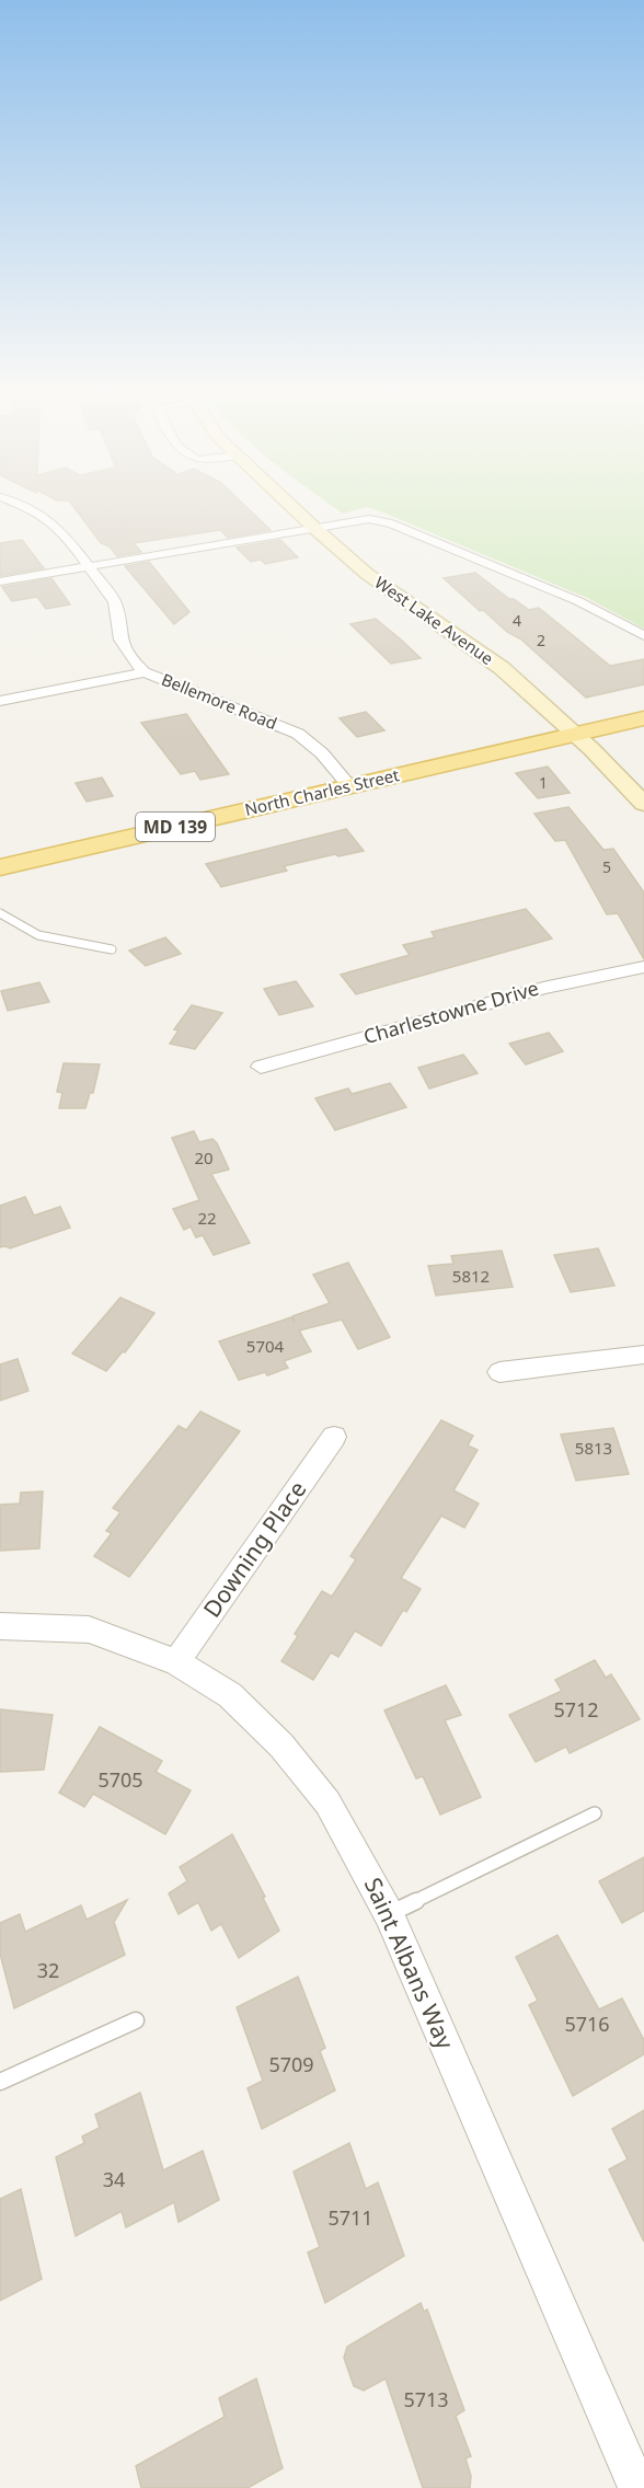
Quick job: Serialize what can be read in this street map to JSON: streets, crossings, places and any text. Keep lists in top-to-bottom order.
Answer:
{
  "streets": {
    "main road": ["North Charles Street", "MD 139"],
    "street": [
      "West Lake Avenue",
      "Bellemore Road",
      "Charlestowne Drive",
      "Downing Place",
      "Saint Albans Way"
    ]
  },
  "crossings": [
    ["West Lake Avenue", "North Charles Street"],
    ["Bellemore Road", "North Charles Street"],
    ["Downing Place", "Saint Albans Way"]
  ],
  "house_numbers": [
    "4",
    "2",
    "1",
    "5",
    "20",
    "22",
    "5812",
    "5704",
    "5813",
    "5712",
    "5705",
    "32",
    "5716",
    "5709",
    "34",
    "5711",
    "5713"
  ]
}
